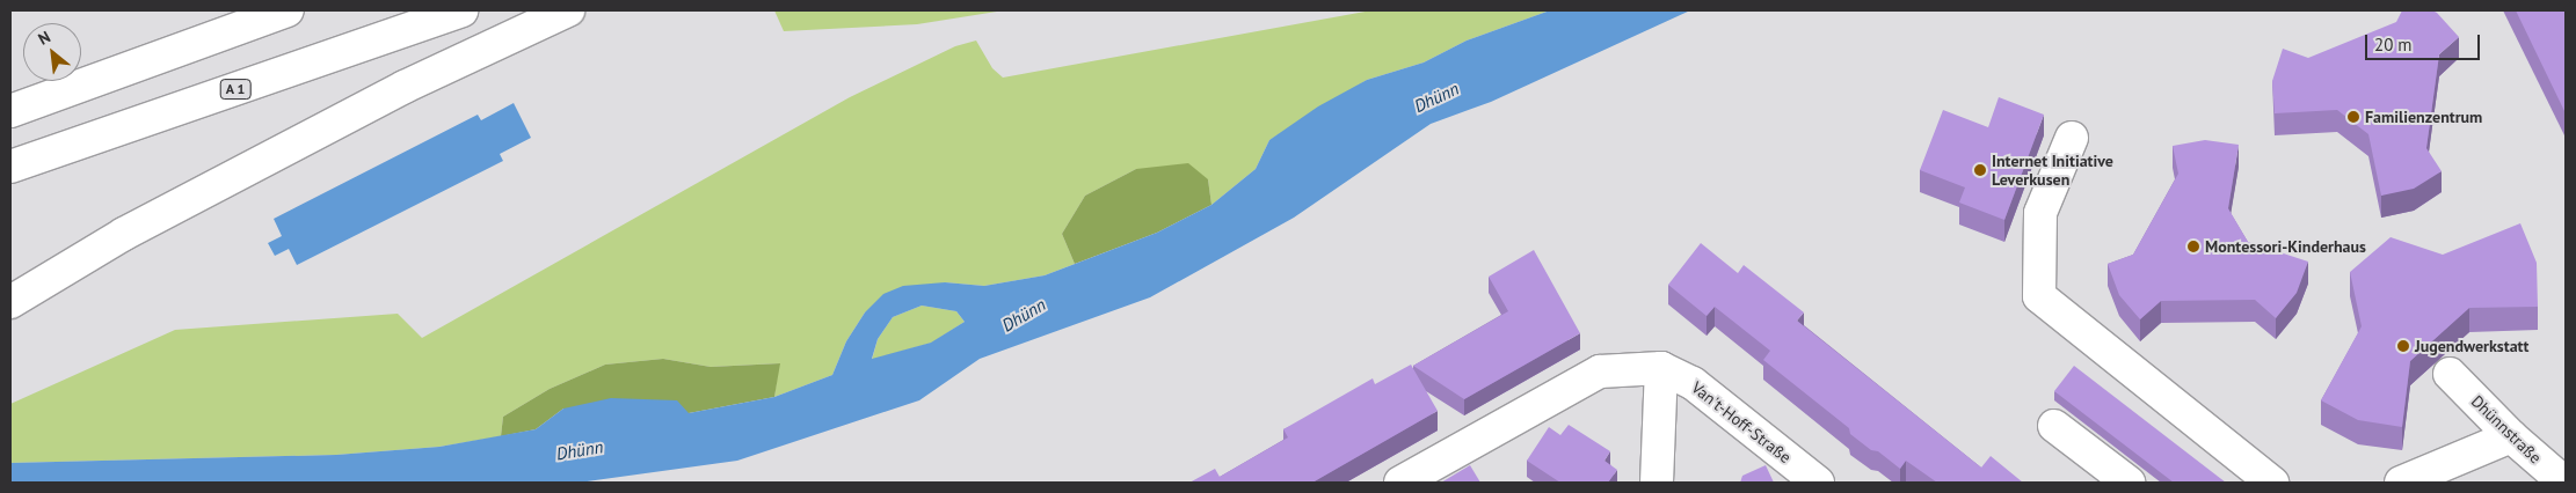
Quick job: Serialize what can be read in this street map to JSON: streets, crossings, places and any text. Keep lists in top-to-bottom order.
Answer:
{
  "streets": {
    "main road": ["A 1", "Van't-Hoff-Straße", "Dhünnstraße"]
  },
  "water": ["Dhünn"],
  "places": [
    "Familienzentrum",
    "Internet Initiative Leverkusen",
    "Montessori-Kinderhaus",
    "Jugendwerkstatt"
  ],
  "scale_bar": "20 m",
  "north": "top left"
}
